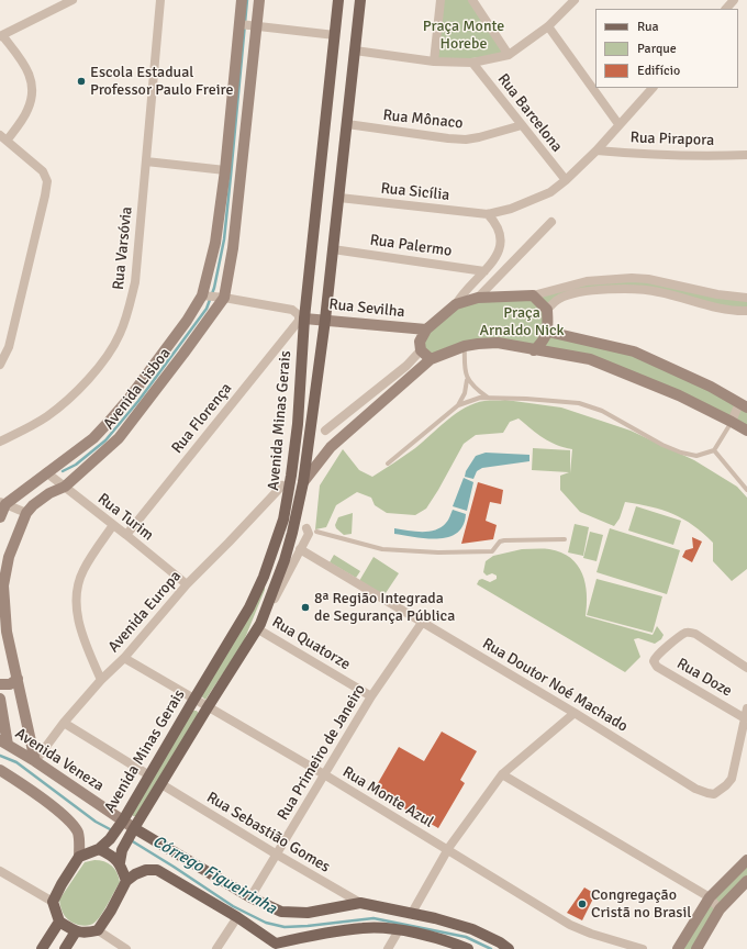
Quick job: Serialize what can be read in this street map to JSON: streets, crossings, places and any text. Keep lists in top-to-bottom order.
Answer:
{
  "streets": {
    "main road": ["Avenida Minas Gerais"],
    "street": [
      "Rua Barcelona",
      "Rua Mônaco",
      "Rua Pirapora",
      "Rua Sicília",
      "Rua Palermo",
      "Rua Varsóvia",
      "Rua Sevilha",
      "Avenida Lisboa",
      "Rua Florença",
      "Rua Turim",
      "Avenida Europa",
      "Rua Quatorze",
      "Rua Doze",
      "Rua Doutor Noé Machado",
      "Rua Primeiro de Janeiro",
      "Avenida Veneza",
      "Rua Monte Azul",
      "Rua Sebastião Gomes"
    ]
  },
  "crossings": [
    ["Rua Barcelona", "Rua Mônaco"],
    ["Rua Barcelona", "Rua Sicília"],
    ["Rua Mônaco", "Avenida Minas Gerais"],
    ["Rua Pirapora", "Rua Sicília"],
    ["Rua Sicília", "Avenida Minas Gerais"],
    ["Rua Palermo", "Avenida Minas Gerais"],
    ["Rua Sevilha", "Avenida Lisboa"],
    ["Rua Sevilha", "Rua Florença"],
    ["Rua Sevilha", "Avenida Minas Gerais"],
    ["Avenida Lisboa", "Rua Turim"],
    ["Avenida Lisboa", "Avenida Europa"],
    ["Avenida Lisboa", "Avenida Veneza"],
    ["Rua Florença", "Avenida Minas Gerais"],
    ["Rua Florença", "Rua Turim"],
    ["Avenida Minas Gerais", "Rua Quatorze"],
    ["Avenida Minas Gerais", "Rua Doutor Noé Machado"],
    ["Avenida Minas Gerais", "Avenida Veneza"],
    ["Avenida Minas Gerais", "Rua Monte Azul"],
    ["Avenida Minas Gerais", "Rua Sebastião Gomes"],
    ["Rua Turim", "Avenida Europa"],
    ["Avenida Europa", "Avenida Veneza"],
    ["Avenida Europa", "Rua Monte Azul"],
    ["Rua Quatorze", "Rua Primeiro de Janeiro"],
    ["Rua Doze", "Rua Doutor Noé Machado"],
    ["Rua Doutor Noé Machado", "Rua Primeiro de Janeiro"],
    ["Rua Primeiro de Janeiro", "Rua Monte Azul"],
    ["Rua Primeiro de Janeiro", "Rua Sebastião Gomes"]
  ],
  "water": ["Córrego Figueirinha"],
  "parks": ["Praça Monte Horebe", "Praça Arnaldo Nick"],
  "places": ["Escola Estadual Professor Paulo Freire", "8ª Região Integrada de Segurança Pública", "Congregação Cristã no Brasil"],
  "legend": ["Rua", "Parque", "Edifício"]
}
